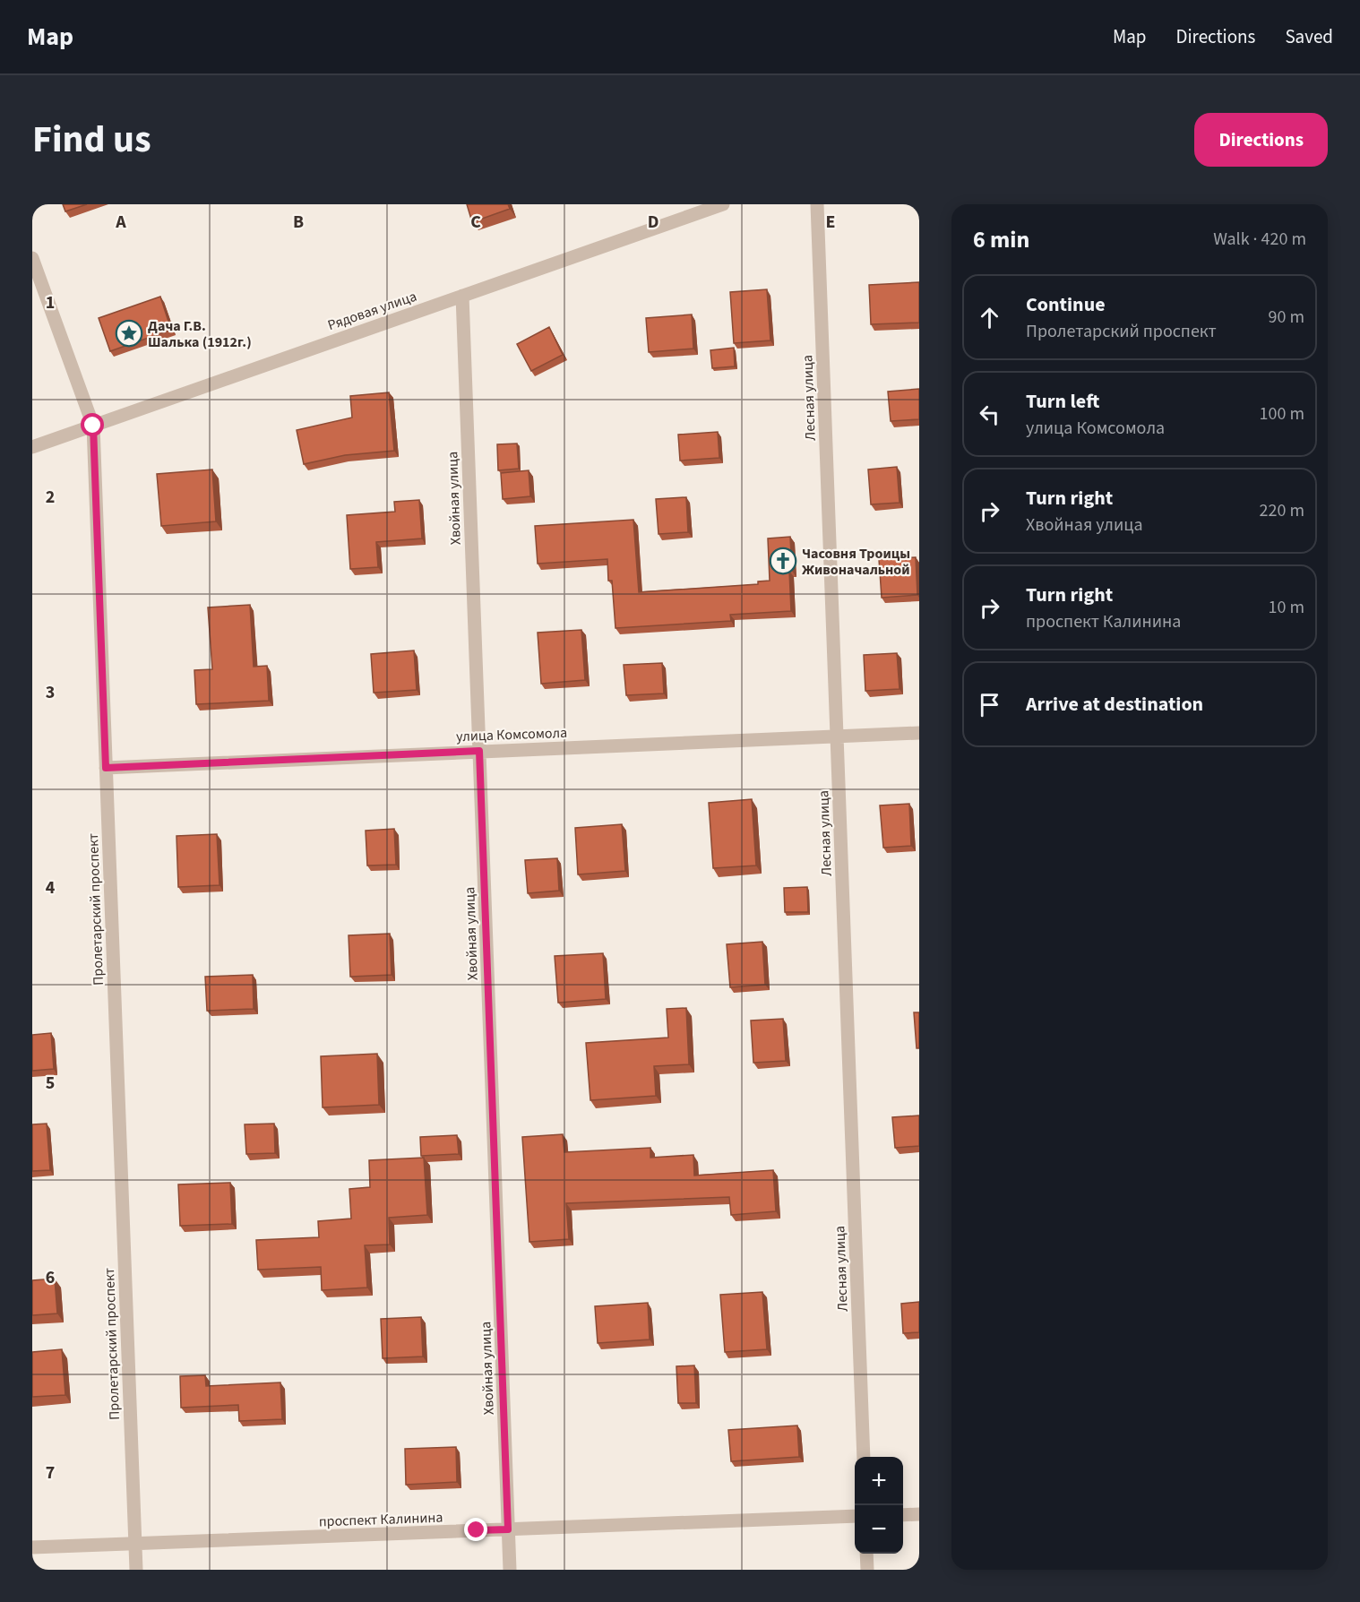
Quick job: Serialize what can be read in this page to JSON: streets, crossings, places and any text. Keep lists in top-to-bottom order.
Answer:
{
  "streets": {
    "street": [
      "Рядовая улица",
      "Лесная улица",
      "Хвойная улица",
      "улица Комсомола",
      "Пролетарский проспект",
      "проспект Калинина"
    ]
  },
  "crossings": [
    ["Рядовая улица", "Хвойная улица"],
    ["Рядовая улица", "Пролетарский проспект"],
    ["Лесная улица", "улица Комсомола"],
    ["Хвойная улица", "улица Комсомола"],
    ["Хвойная улица", "проспект Калинина"],
    ["улица Комсомола", "Пролетарский проспект"],
    ["Пролетарский проспект", "проспект Калинина"]
  ],
  "places": {
    "place": ["Дача Г.В. Шалька (1912г.)"],
    "church": ["Часовня Троицы Живоначальной"]
  },
  "page": {
    "header": "Map",
    "nav": ["Map", "Directions", "Saved"],
    "title": "Find us",
    "buttons": "Directions",
    "heading": ["6 min", "Walk · 420 m"],
    "list": [
      ["Continue", "Пролетарский проспект", "90 m"],
      ["Turn left", "улица Комсомола", "100 m"],
      ["Turn right", "Хвойная улица", "220 m"],
      ["Turn right", "проспект Калинина", "10 m"],
      "Arrive at destination"
    ],
    "map_buttons": ["+", "−"]
  },
  "grid": {
    "columns": [
      "A",
      "B",
      "C",
      "D",
      "E"
    ],
    "rows": [
      "1",
      "2",
      "3",
      "4",
      "5",
      "6",
      "7"
    ]
  }
}
